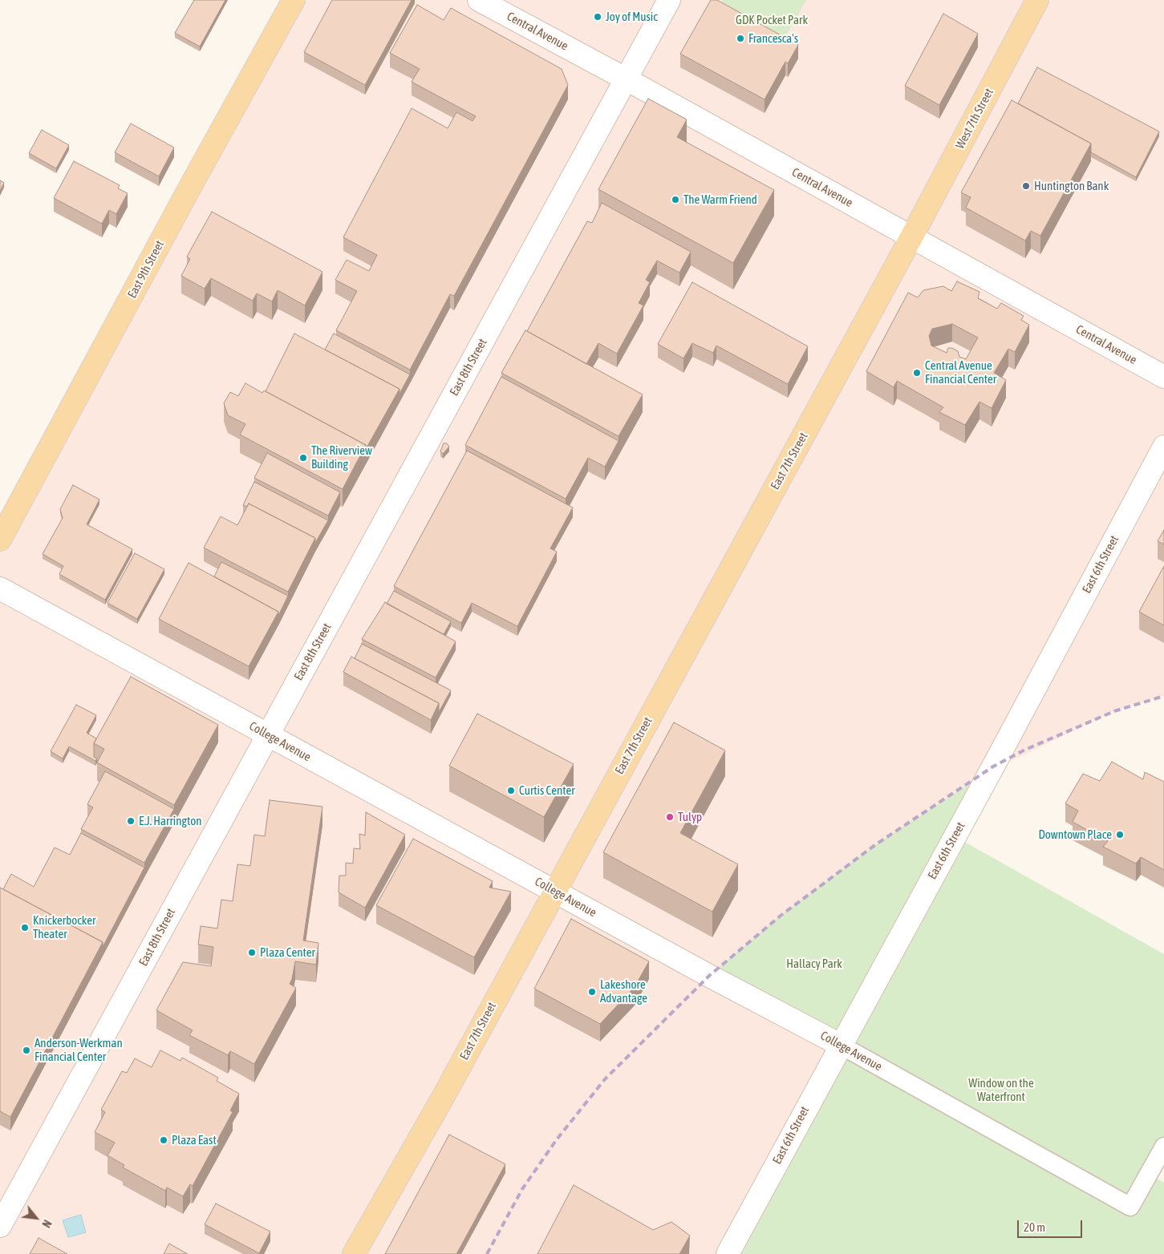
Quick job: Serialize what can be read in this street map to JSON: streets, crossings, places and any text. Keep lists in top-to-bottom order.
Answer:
{
  "streets": {
    "main road": ["West 7th Street", "East 9th Street", "East 7th Street"],
    "street": [
      "Central Avenue",
      "East 8th Street",
      "East 6th Street",
      "College Avenue"
    ]
  },
  "crossings": [
    ["Central Avenue", "West 7th Street"],
    ["Central Avenue", "East 8th Street"],
    ["Central Avenue", "East 7th Street"],
    ["West 7th Street", "East 7th Street"],
    ["East 8th Street", "College Avenue"],
    ["East 7th Street", "College Avenue"],
    ["East 6th Street", "College Avenue"]
  ],
  "parks": ["GDK Pocket Park", "Hallacy Park", "Window on the Waterfront"],
  "places": [
    "Joy of Music",
    "Francesca's",
    "Huntington Bank",
    "The Warm Friend",
    "Central Avenue Financial Center",
    "The Riverview Building",
    "Curtis Center",
    "Tulyp",
    "E.J. Harrington",
    "Downtown Place",
    "Knickerbocker Theater",
    "Plaza Center",
    "Lakeshore Advantage",
    "Anderson-Werkman Financial Center",
    "Plaza East"
  ],
  "scale_bar": "20 m",
  "north": "bottom right"
}
